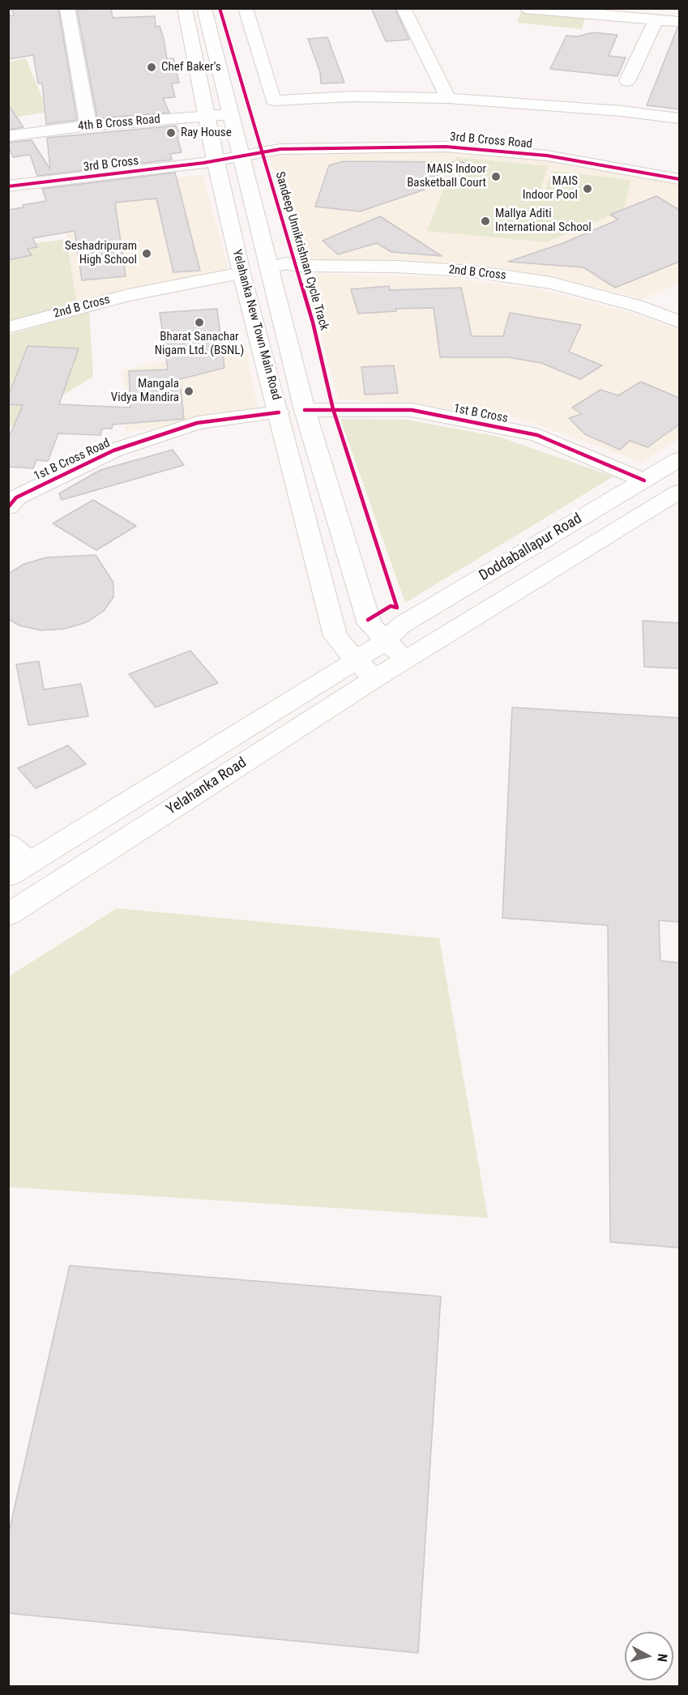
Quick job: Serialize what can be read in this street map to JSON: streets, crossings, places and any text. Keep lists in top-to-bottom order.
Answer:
{
  "streets": {
    "street": [
      "4th B Cross Road",
      "3rd B Cross Road",
      "3rd B Cross",
      "2nd B Cross",
      "Yelahanka New Town Main Road",
      "1st B Cross",
      "1st B Cross Road",
      "Doddaballapur Road",
      "Yelahanka Road"
    ],
    "cycle path": ["Sandeep Unnikrishnan Cycle Track"]
  },
  "crossings": [
    ["4th B Cross Road", "Yelahanka New Town Main Road"],
    ["3rd B Cross Road", "3rd B Cross"],
    ["3rd B Cross Road", "Yelahanka New Town Main Road"],
    ["3rd B Cross", "Yelahanka New Town Main Road"],
    ["2nd B Cross", "Yelahanka New Town Main Road"],
    ["Yelahanka New Town Main Road", "1st B Cross"],
    ["Yelahanka New Town Main Road", "1st B Cross Road"],
    ["Yelahanka New Town Main Road", "Doddaballapur Road"],
    ["Yelahanka New Town Main Road", "Yelahanka Road"],
    ["1st B Cross", "Doddaballapur Road"],
    ["Doddaballapur Road", "Yelahanka Road"]
  ],
  "places": [
    "Chef Baker's",
    "Ray House",
    "MAIS Indoor Basketball Court",
    "MAIS Indoor Pool",
    "Mallya Aditi International School",
    "Seshadripuram High School",
    "Bharat Sanachar Nigam Ltd. (BSNL)",
    "Mangala Vidya Mandira"
  ],
  "north": "right"
}
